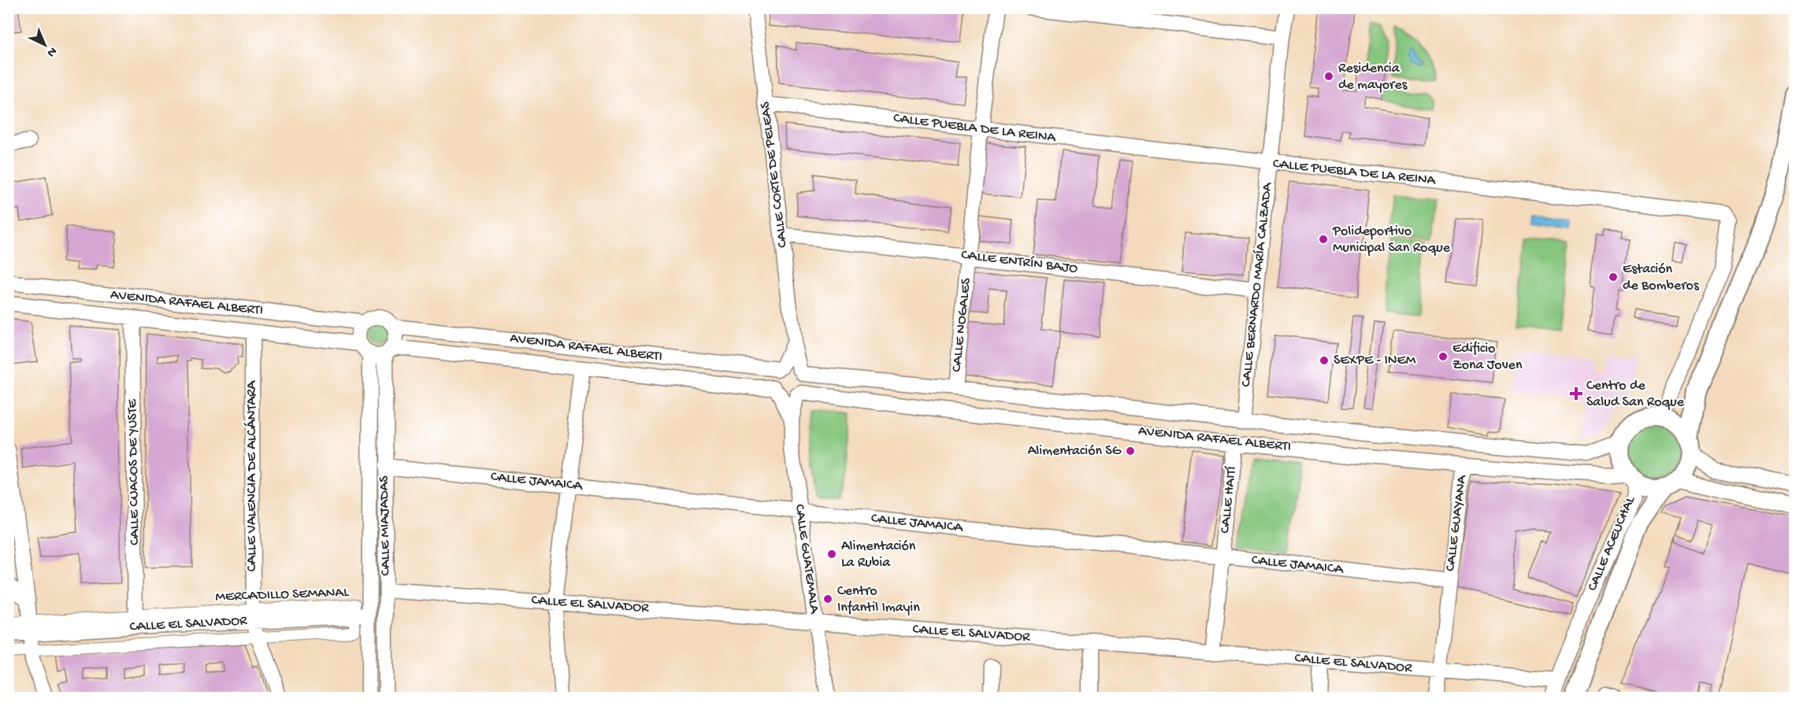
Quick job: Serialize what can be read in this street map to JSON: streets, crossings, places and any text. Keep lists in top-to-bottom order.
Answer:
{
  "streets": {
    "street": [
      "CALLE PUEBLA DE LA REINA",
      "CALLE CORTE DE PELEAS",
      "CALLE ENTRÍN BAJO",
      "CALLE BERNARDO MARÍA CALZADA",
      "AVENIDA RAFAEL ALBERTI",
      "CALLE NOGALES",
      "CALLE CUACOS DE YUSTE",
      "CALLE VALENCIA DE ALCÁNTARA",
      "CALLE JAMAICA",
      "CALLE HAITÍ",
      "CALLE GUAYANA",
      "CALLE MIAJADAS",
      "CALLE ACEUCHAL",
      "CALLE GUATEMALA",
      "MERCADILLO SEMANAL",
      "CALLE EL SALVADOR"
    ]
  },
  "crossings": [
    ["CALLE PUEBLA DE LA REINA", "CALLE CORTE DE PELEAS"],
    ["CALLE PUEBLA DE LA REINA", "CALLE BERNARDO MARÍA CALZADA"],
    ["CALLE PUEBLA DE LA REINA", "AVENIDA RAFAEL ALBERTI"],
    ["CALLE PUEBLA DE LA REINA", "CALLE NOGALES"],
    ["CALLE PUEBLA DE LA REINA", "CALLE ACEUCHAL"],
    ["CALLE CORTE DE PELEAS", "CALLE ENTRÍN BAJO"],
    ["CALLE CORTE DE PELEAS", "AVENIDA RAFAEL ALBERTI"],
    ["CALLE CORTE DE PELEAS", "CALLE GUATEMALA"],
    ["CALLE ENTRÍN BAJO", "CALLE BERNARDO MARÍA CALZADA"],
    ["CALLE ENTRÍN BAJO", "CALLE NOGALES"],
    ["CALLE BERNARDO MARÍA CALZADA", "AVENIDA RAFAEL ALBERTI"],
    ["AVENIDA RAFAEL ALBERTI", "CALLE NOGALES"],
    ["AVENIDA RAFAEL ALBERTI", "CALLE CUACOS DE YUSTE"],
    ["AVENIDA RAFAEL ALBERTI", "CALLE VALENCIA DE ALCÁNTARA"],
    ["AVENIDA RAFAEL ALBERTI", "CALLE HAITÍ"],
    ["AVENIDA RAFAEL ALBERTI", "CALLE GUAYANA"],
    ["AVENIDA RAFAEL ALBERTI", "CALLE MIAJADAS"],
    ["AVENIDA RAFAEL ALBERTI", "CALLE ACEUCHAL"],
    ["AVENIDA RAFAEL ALBERTI", "CALLE GUATEMALA"],
    ["CALLE CUACOS DE YUSTE", "CALLE EL SALVADOR"],
    ["CALLE VALENCIA DE ALCÁNTARA", "CALLE EL SALVADOR"],
    ["CALLE JAMAICA", "CALLE HAITÍ"],
    ["CALLE JAMAICA", "CALLE GUAYANA"],
    ["CALLE JAMAICA", "CALLE MIAJADAS"],
    ["CALLE JAMAICA", "CALLE GUATEMALA"],
    ["CALLE HAITÍ", "CALLE EL SALVADOR"],
    ["CALLE GUAYANA", "CALLE EL SALVADOR"],
    ["CALLE MIAJADAS", "CALLE EL SALVADOR"],
    ["CALLE ACEUCHAL", "CALLE EL SALVADOR"],
    ["CALLE GUATEMALA", "CALLE EL SALVADOR"],
    ["MERCADILLO SEMANAL", "CALLE EL SALVADOR"]
  ],
  "places": {
    "other": [
      "Residencia de mayores",
      "Polideportivo Municipal San Roque",
      "Estación de Bomberos",
      "Edificio Zona Joven",
      "SEXPE - INEM",
      "Alimentación SG",
      "Alimentación La Rubia",
      "Centro Infantil Imayin"
    ],
    "health": ["Centro de Salud San Roque"]
  },
  "north": "bottom right"
}
